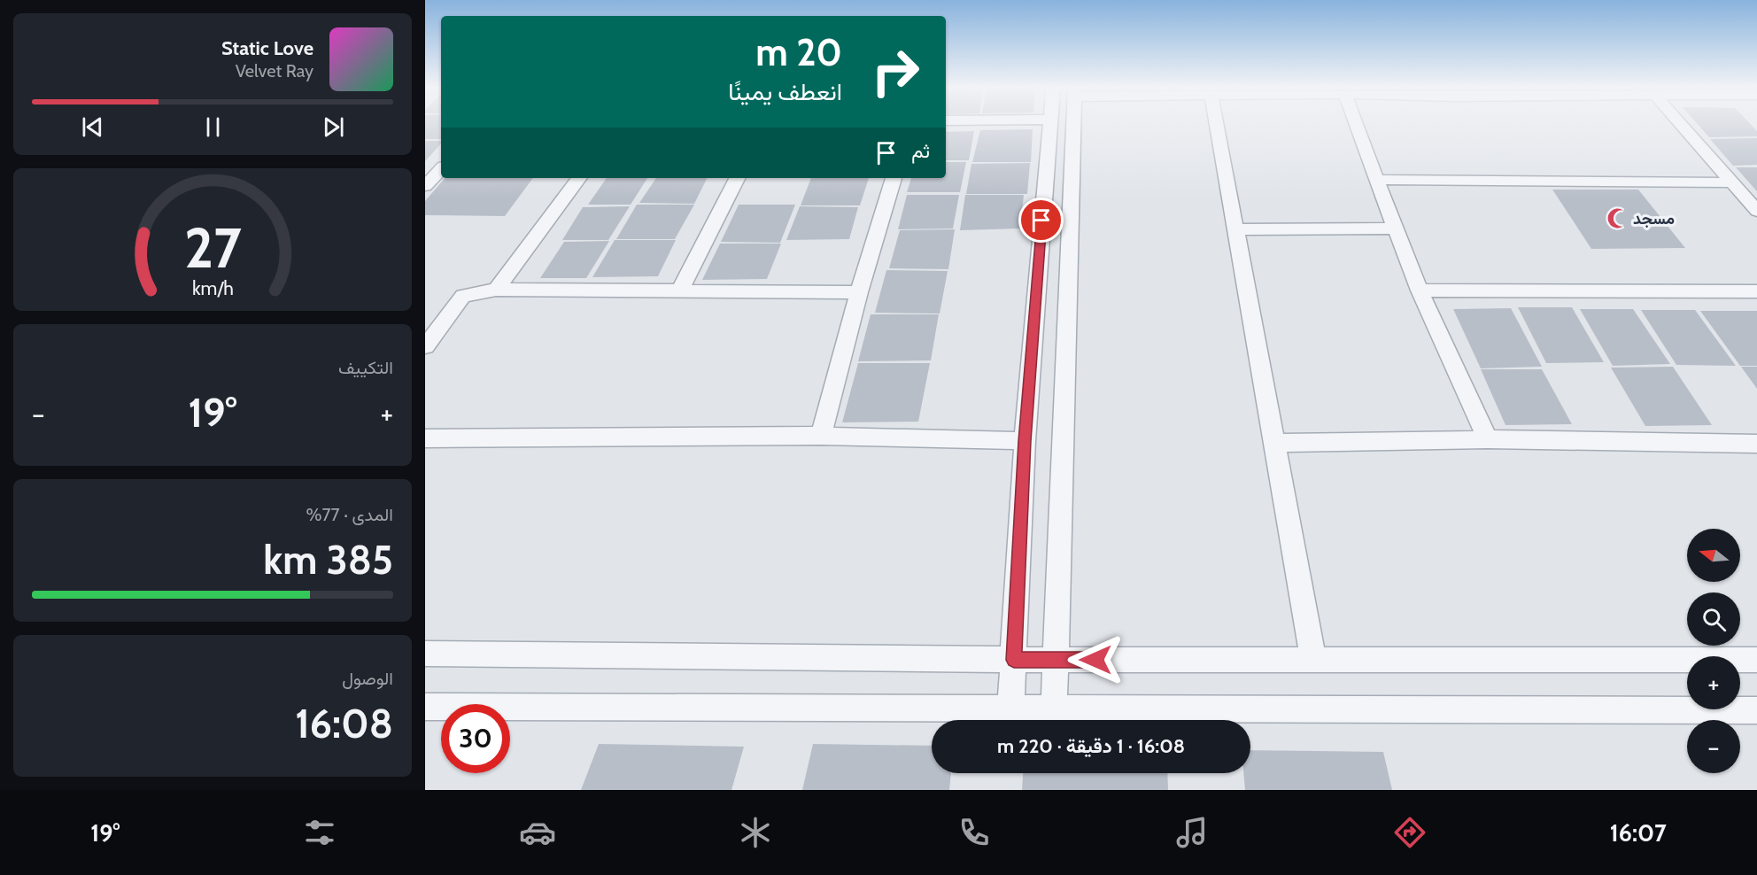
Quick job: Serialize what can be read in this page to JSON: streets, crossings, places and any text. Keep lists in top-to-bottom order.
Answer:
{
  "places": {
    "mosque": ["مسجد"]
  },
  "north": "left",
  "page": {
    "turn": ["20 m", "انعطف يمينًا"],
    "song": ["Static Love", "Velvet Ray"],
    "then": "ثم",
    "tile": [
      "التكييف",
      ["المدى · 77%", "385 km"],
      ["الوصول", "16:08"]
    ],
    "heat": ["−", "19°", "+"],
    "map_buttons": ["+", "−"],
    "limit": "30",
    "trip": "16:08 · 1 دقيقة · 220 m",
    "tabs": ["16:07", "19°"],
    "gauge": ["27", "km/h"]
  }
}
